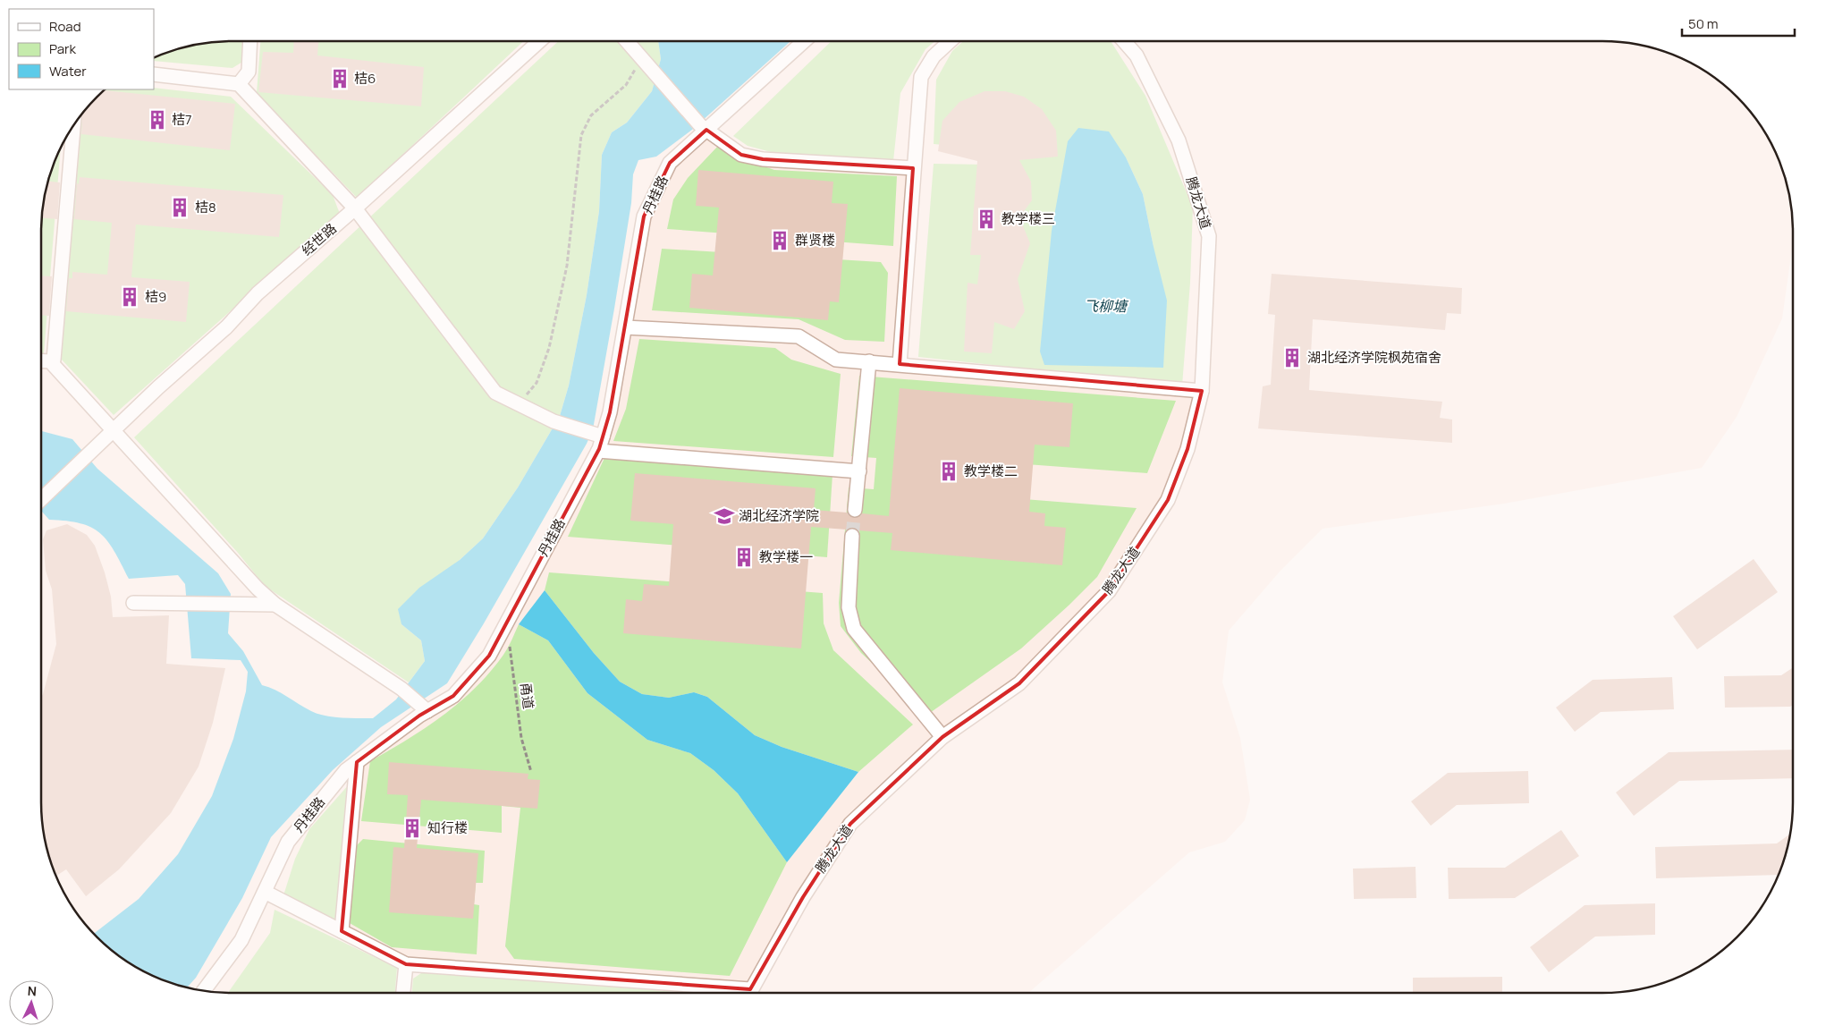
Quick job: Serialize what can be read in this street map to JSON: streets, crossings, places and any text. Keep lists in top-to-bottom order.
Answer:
{
  "streets": {
    "street": ["丹桂路", "腾龙大道", "经世路"],
    "path": ["甬道"]
  },
  "crossings": [
    ["丹桂路", "甬道"]
  ],
  "water": ["飞柳塘"],
  "places": {
    "building": [
      "桔6",
      "桔7",
      "桔8",
      "教学楼三",
      "群贤楼",
      "桔9",
      "湖北经济学院枫苑宿舍",
      "教学楼二",
      "教学楼一",
      "知行楼"
    ],
    "school or university": ["湖北经济学院"]
  },
  "legend": ["Road", "Park", "Water"],
  "scale_bar": "50 m",
  "north": "top"
}
